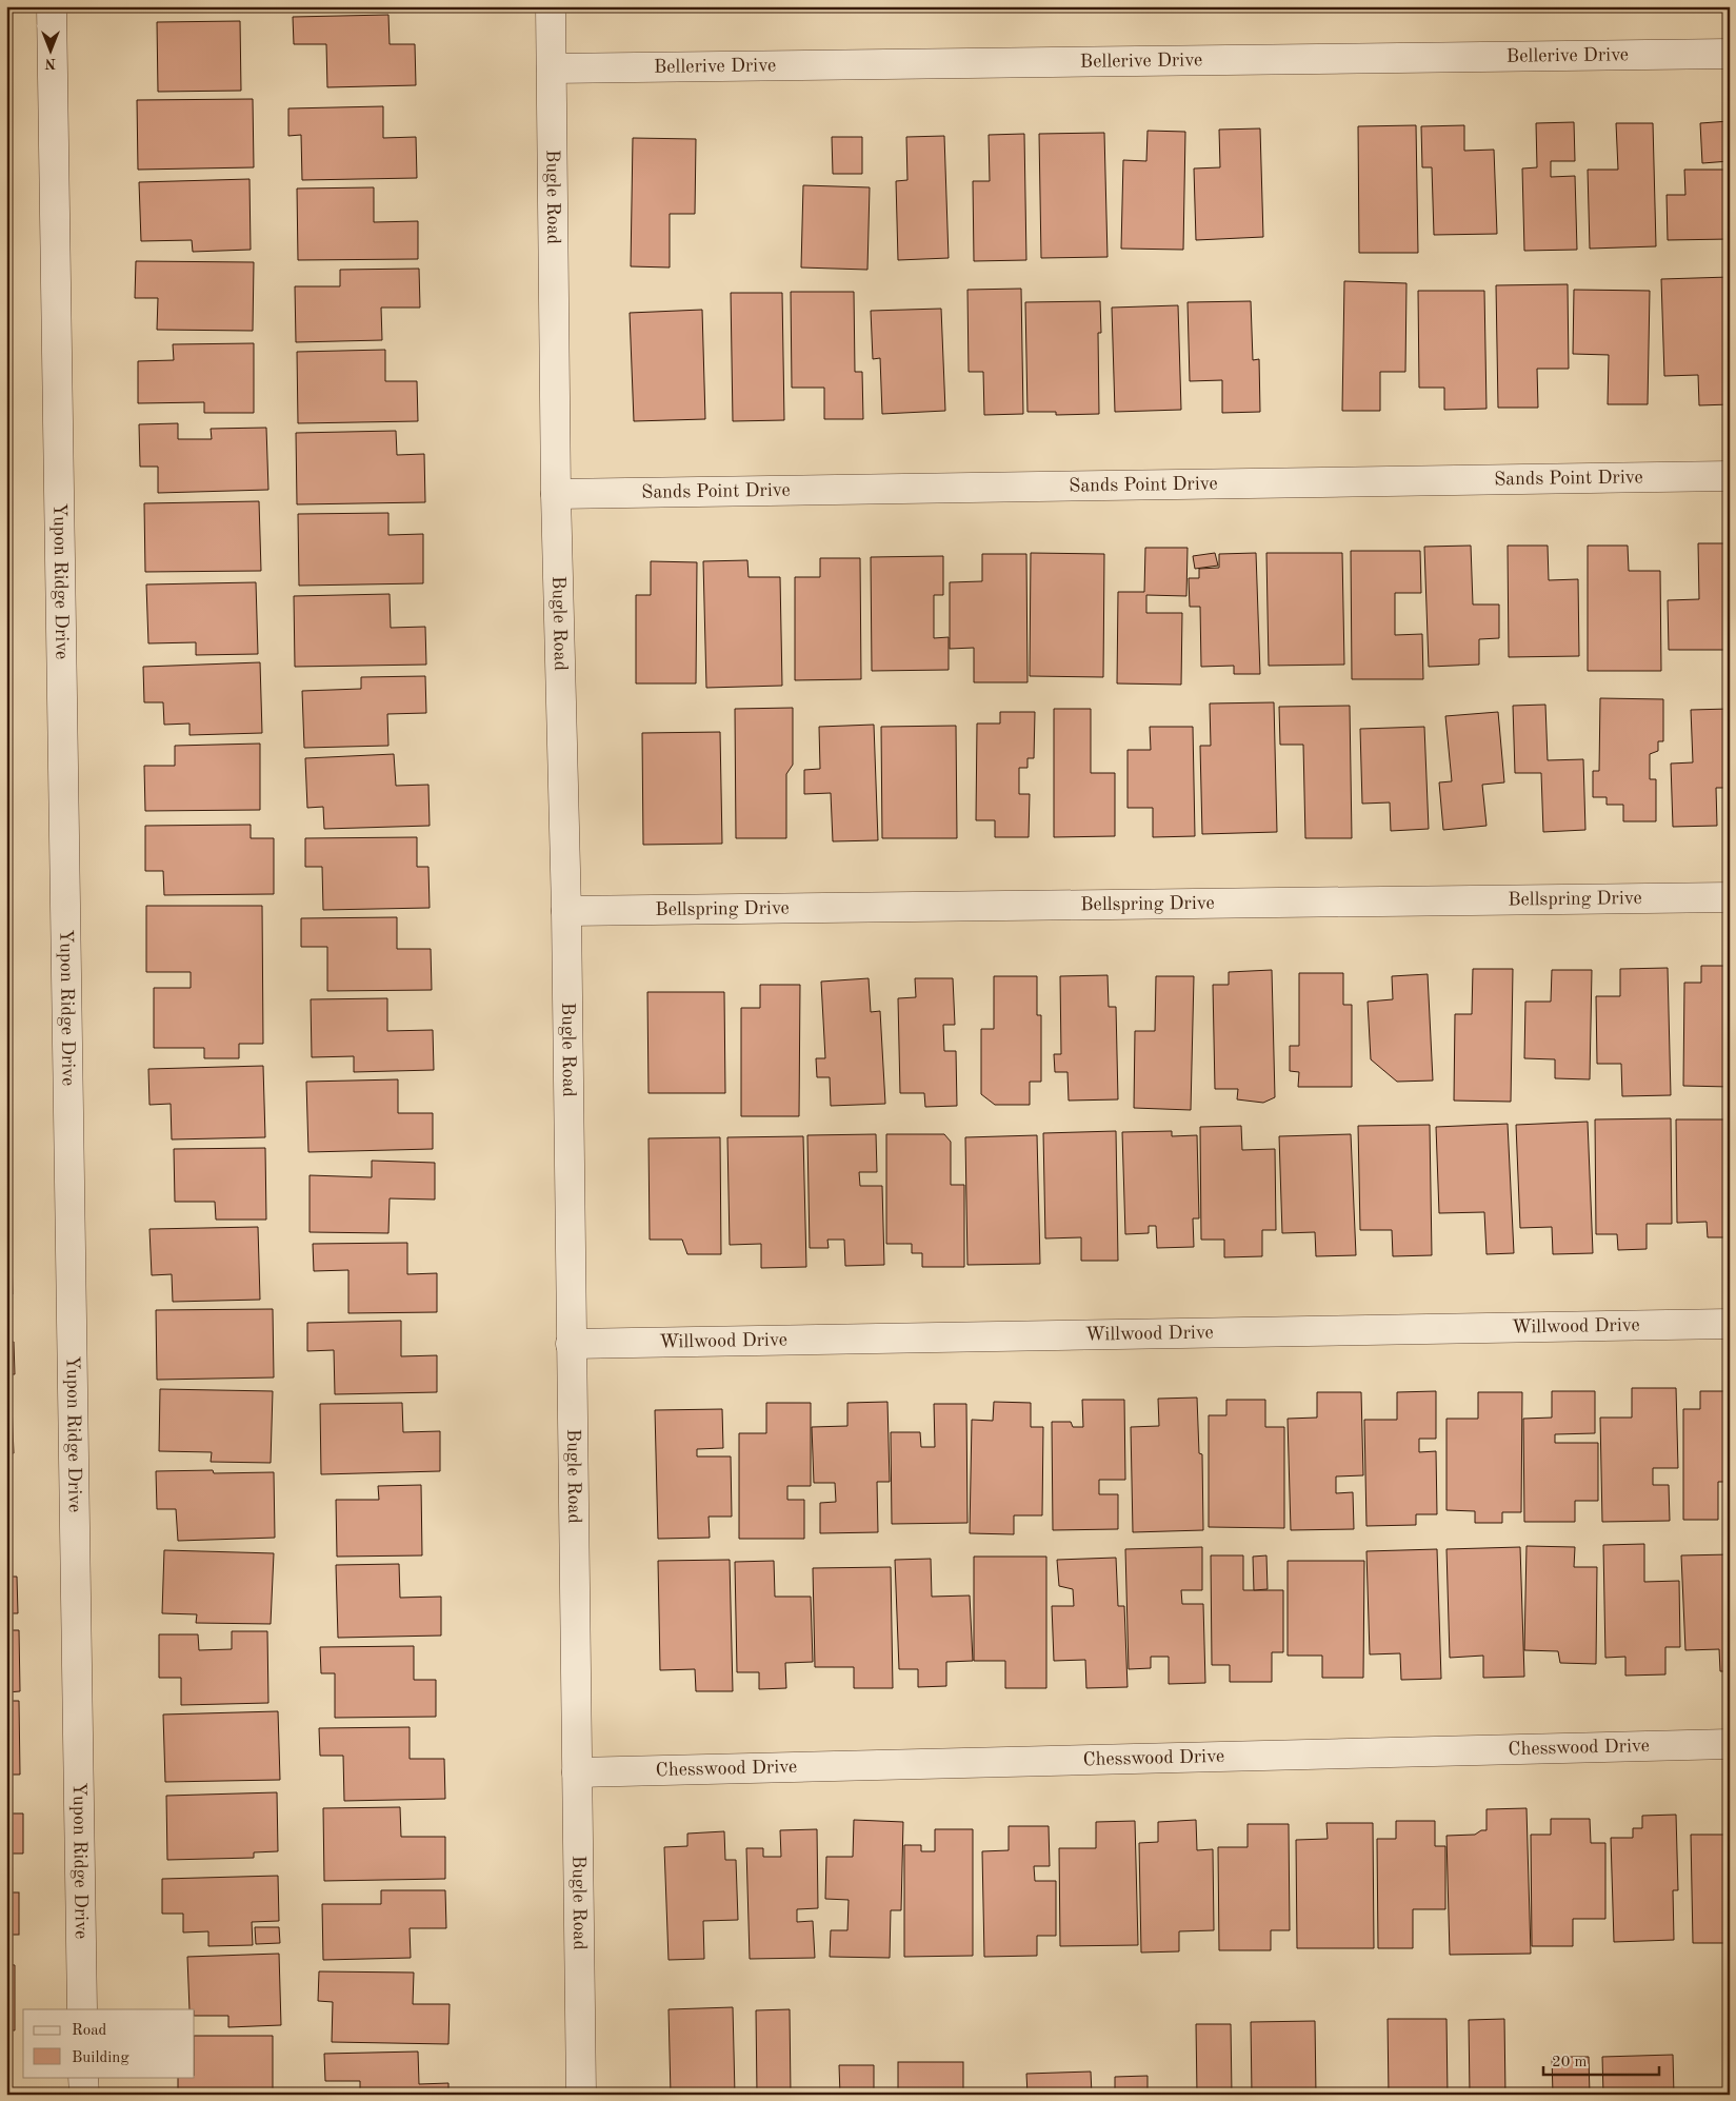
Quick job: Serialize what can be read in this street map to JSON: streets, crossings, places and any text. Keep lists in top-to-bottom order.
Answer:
{
  "streets": {
    "street": [
      "Bellerive Drive",
      "Bugle Road",
      "Sands Point Drive",
      "Yupon Ridge Drive",
      "Bellspring Drive",
      "Willwood Drive",
      "Chesswood Drive"
    ]
  },
  "crossings": [
    ["Bellerive Drive", "Bugle Road"],
    ["Bugle Road", "Sands Point Drive"],
    ["Bugle Road", "Bellspring Drive"],
    ["Bugle Road", "Willwood Drive"],
    ["Bugle Road", "Chesswood Drive"]
  ],
  "legend": ["Road", "Building"],
  "scale_bar": "20 m",
  "north": "bottom"
}
